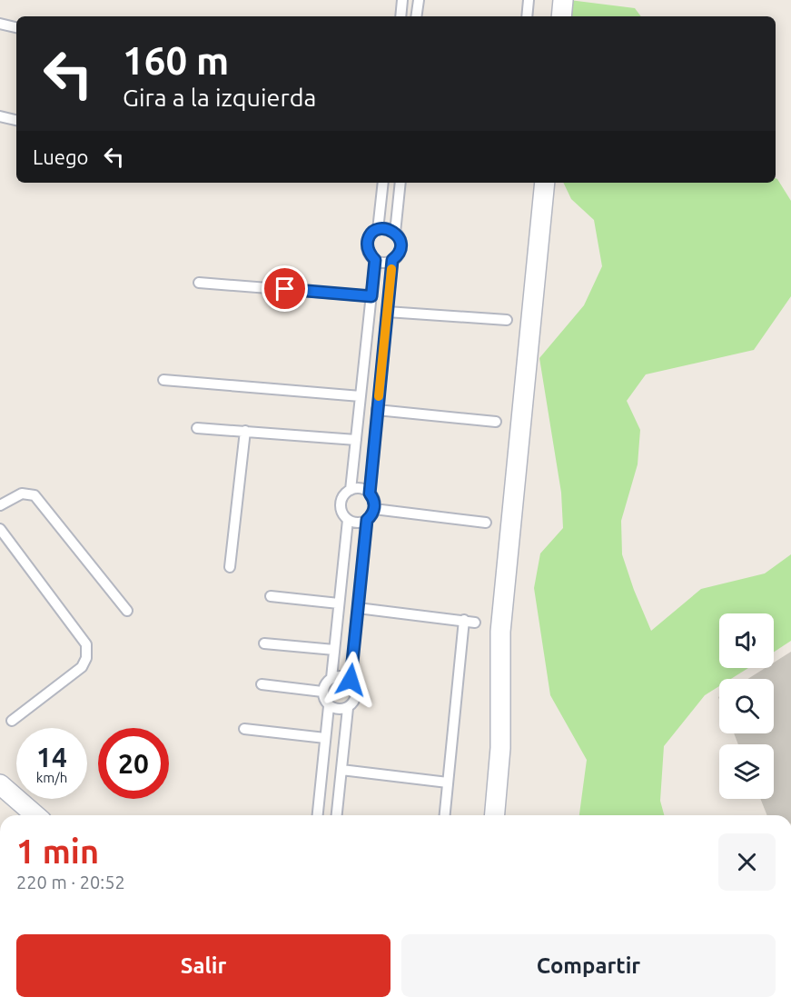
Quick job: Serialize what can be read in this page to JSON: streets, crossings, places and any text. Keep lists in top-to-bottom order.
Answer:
{
  "page": {
    "turn": ["160 m", "Gira a la izquierda"],
    "then": "Luego",
    "speed": "14 km/h",
    "limit": "20",
    "heading": ["1 min", "220 m · 20:52"],
    "buttons": ["Salir", "Compartir"]
  }
}
